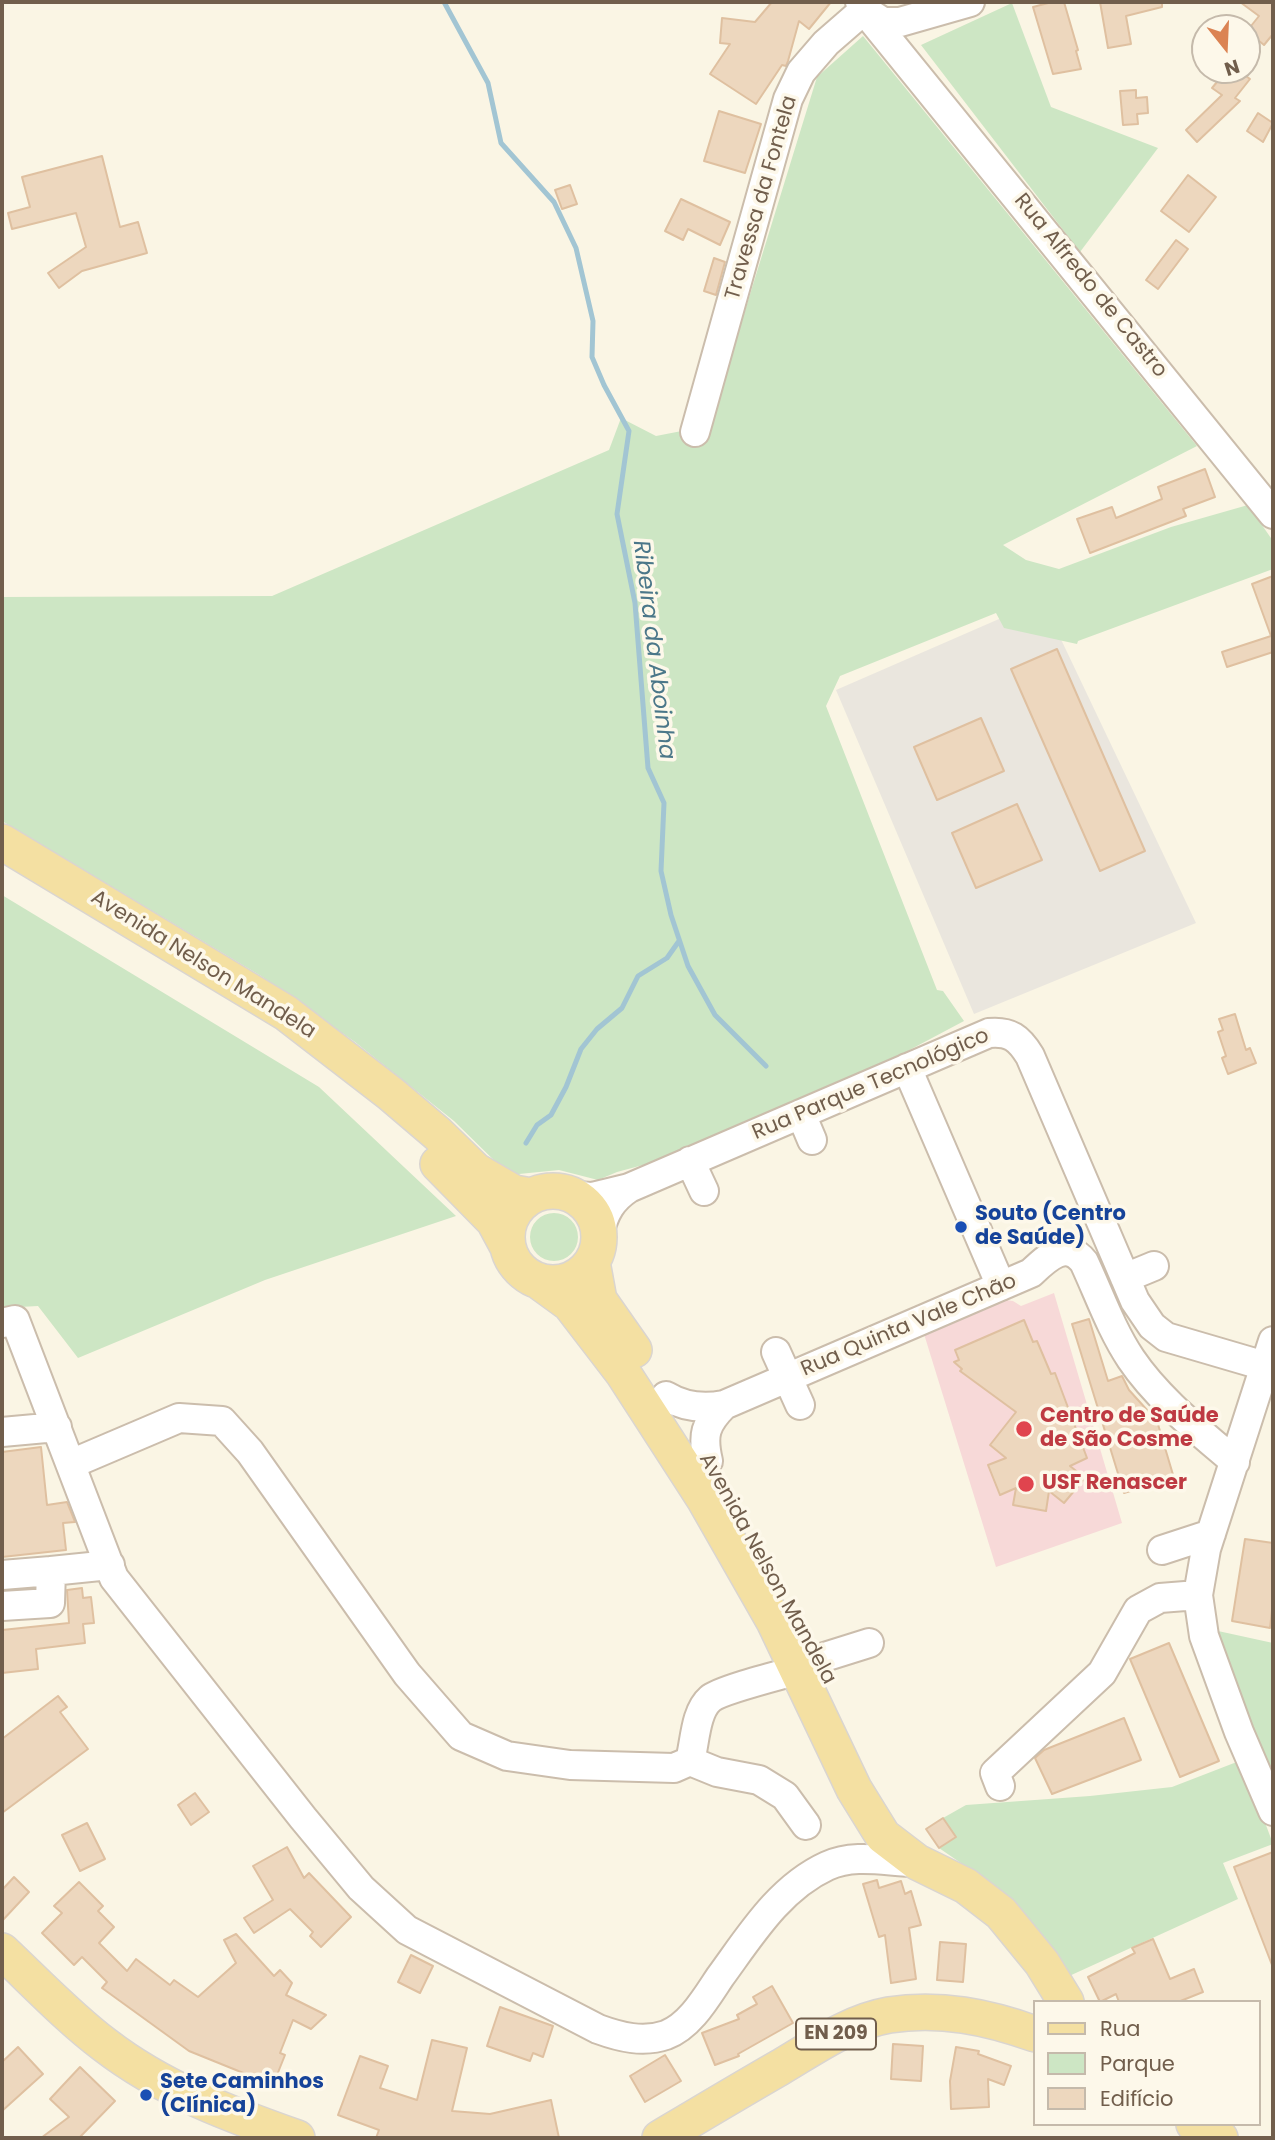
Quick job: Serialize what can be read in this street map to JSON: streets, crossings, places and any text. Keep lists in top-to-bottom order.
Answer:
{
  "streets": {
    "main road": ["Avenida Nelson Mandela", "EN 209"],
    "street": [
      "Travessa da Fontela",
      "Rua Alfredo de Castro",
      "Rua Parque Tecnológico",
      "Rua Quinta Vale Chão"
    ]
  },
  "crossings": [
    ["Travessa da Fontela", "Rua Alfredo de Castro"],
    ["Avenida Nelson Mandela", "Rua Parque Tecnológico"],
    ["Avenida Nelson Mandela", "Rua Quinta Vale Chão"]
  ],
  "water": ["Ribeira da Aboinha"],
  "places": [
    "Souto (Centro de Saúde)",
    "Centro de Saúde de São Cosme",
    "USF Renascer",
    "Sete Caminhos (Clínica)"
  ],
  "legend": ["Rua", "Parque", "Edifício"],
  "north": "bottom"
}
